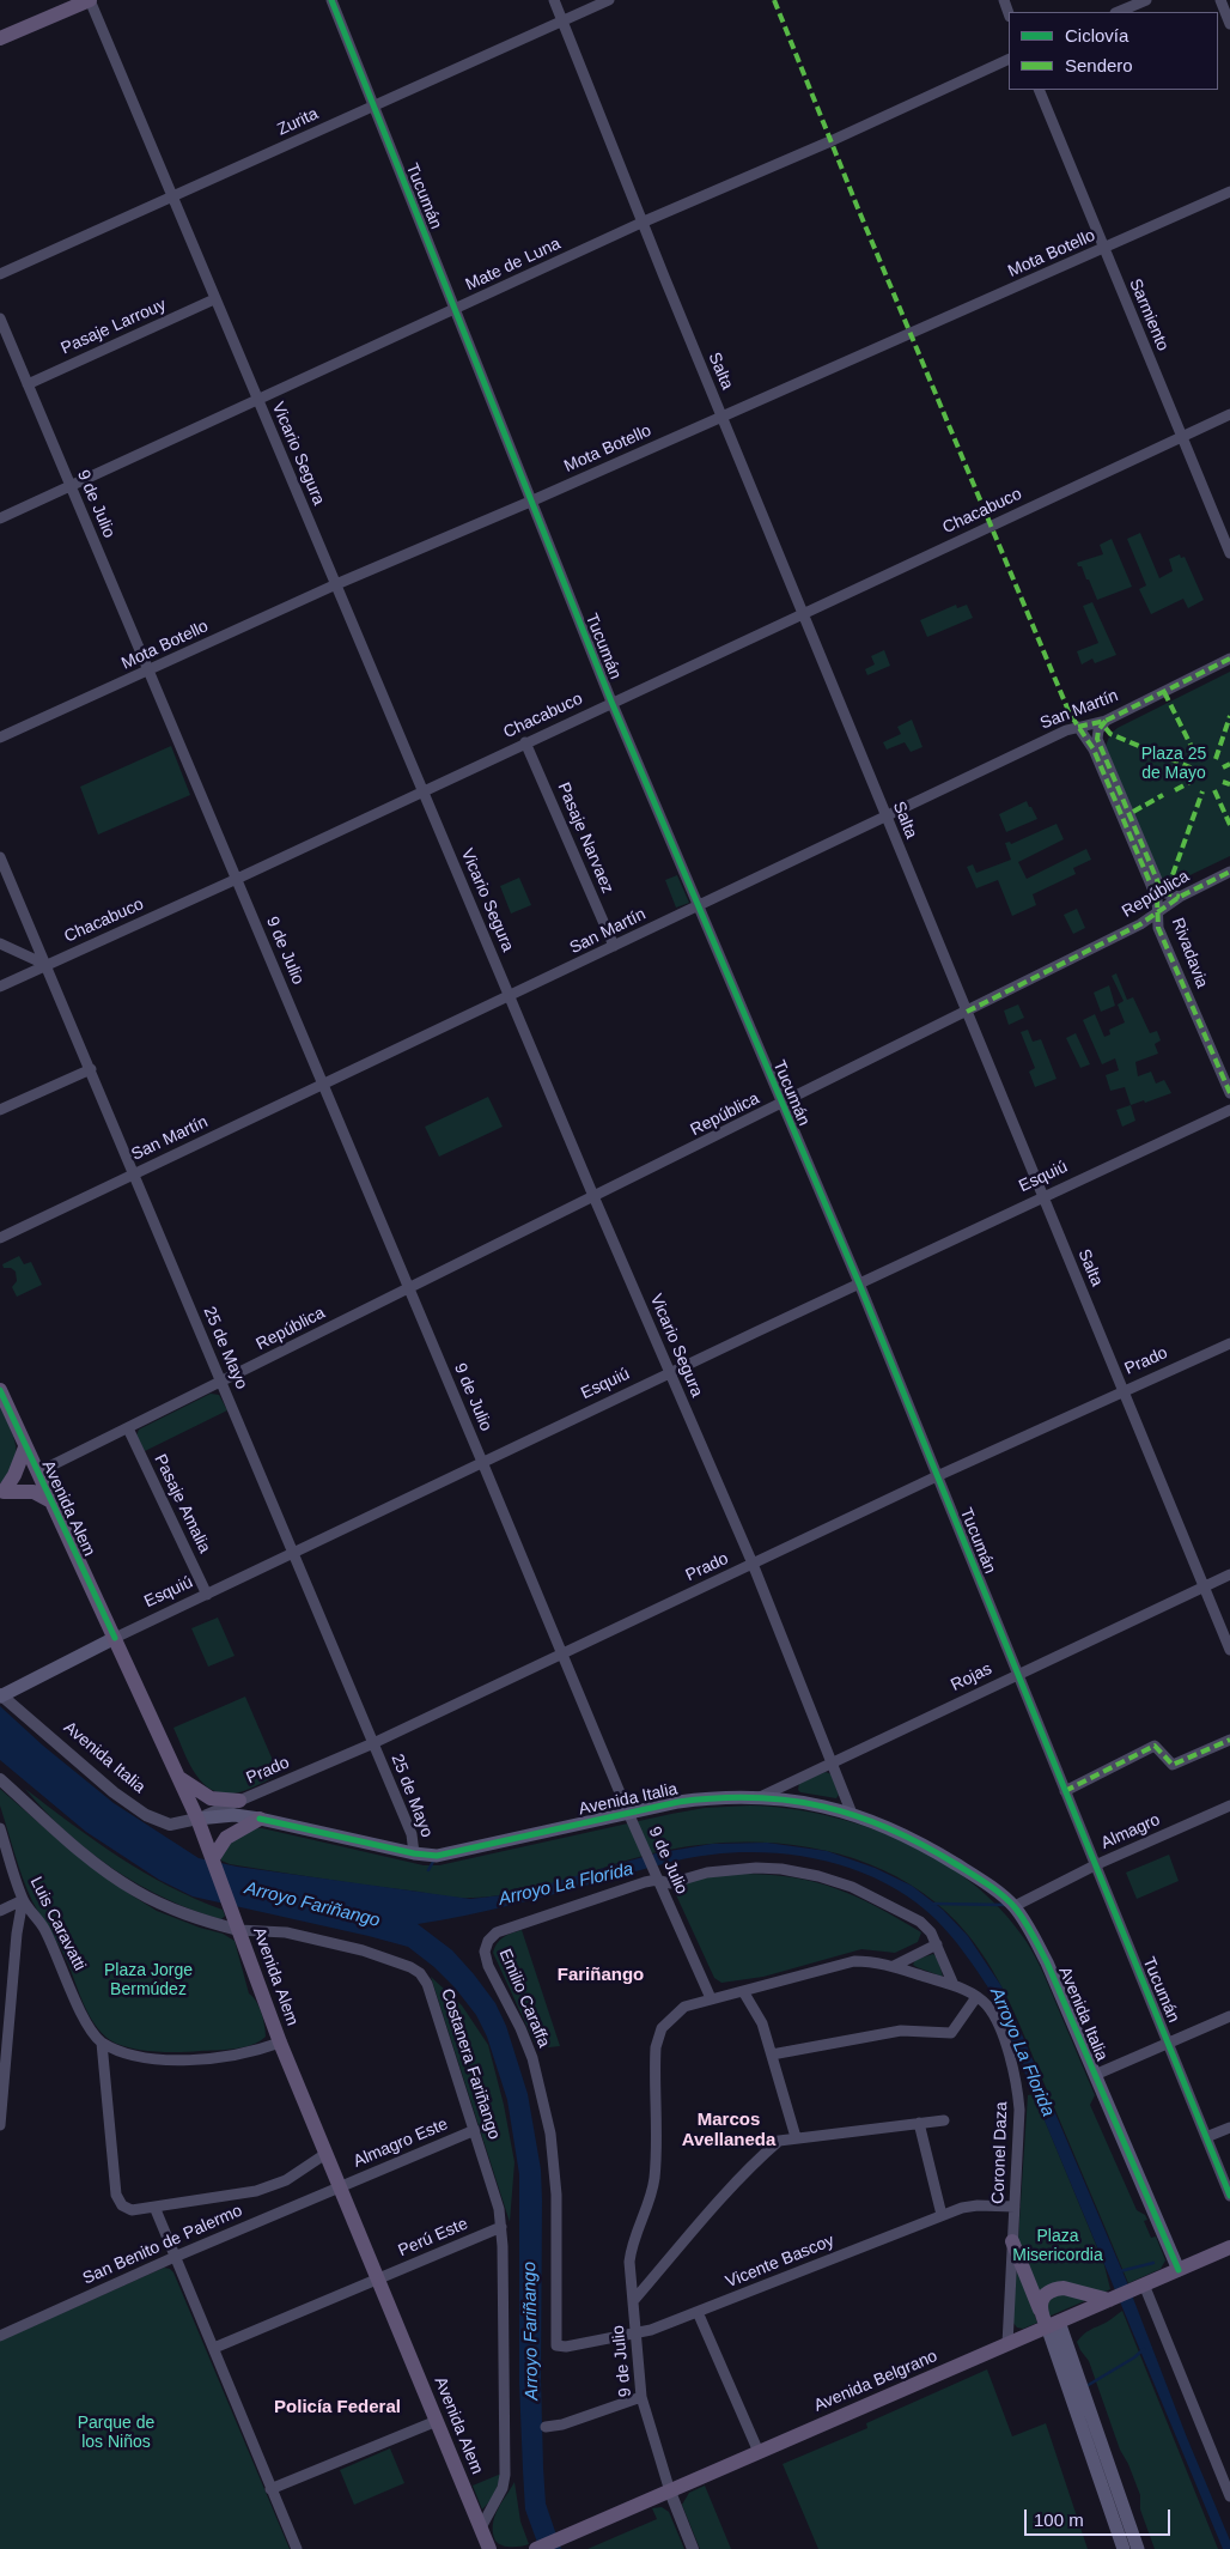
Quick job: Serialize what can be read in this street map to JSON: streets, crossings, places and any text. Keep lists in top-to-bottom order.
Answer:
{
  "streets": {
    "main road": [
      "Esquiú",
      "Avenida Alem",
      "Avenida Italia",
      "Avenida Belgrano"
    ],
    "street": [
      "Zurita",
      "Tucumán",
      "Mota Botello",
      "Mate de Luna",
      "Sarmiento",
      "Pasaje Larrouy",
      "Salta",
      "Vicario Segura",
      "9 de Julio",
      "Chacabuco",
      "San Martín",
      "Pasaje Narvaez",
      "República",
      "Rivadavia",
      "25 de Mayo",
      "Prado",
      "Pasaje Amalia",
      "Rojas",
      "Almagro",
      "Luis Caravatti",
      "Emilio Caraffa",
      "Costanera Fariñango",
      "Almagro Este",
      "Coronel Daza",
      "Perú Este",
      "San Benito de Palermo",
      "Vicente Bascoy"
    ]
  },
  "crossings": [
    ["Zurita", "Tucumán"],
    ["Zurita", "Salta"],
    ["Zurita", "Vicario Segura"],
    ["Tucumán", "Mota Botello"],
    ["Tucumán", "Mate de Luna"],
    ["Tucumán", "Chacabuco"],
    ["Tucumán", "San Martín"],
    ["Tucumán", "República"],
    ["Tucumán", "Esquiú"],
    ["Tucumán", "Prado"],
    ["Tucumán", "Rojas"],
    ["Tucumán", "Almagro"],
    ["Mota Botello", "Sarmiento"],
    ["Mota Botello", "Salta"],
    ["Mota Botello", "Vicario Segura"],
    ["Mota Botello", "9 de Julio"],
    ["Mate de Luna", "Salta"],
    ["Mate de Luna", "Vicario Segura"],
    ["Mate de Luna", "9 de Julio"],
    ["Sarmiento", "Chacabuco"],
    ["Pasaje Larrouy", "Vicario Segura"],
    ["Pasaje Larrouy", "9 de Julio"],
    ["Salta", "Chacabuco"],
    ["Salta", "San Martín"],
    ["Salta", "República"],
    ["Salta", "Esquiú"],
    ["Salta", "Prado"],
    ["Salta", "Rojas"],
    ["Vicario Segura", "Chacabuco"],
    ["Vicario Segura", "San Martín"],
    ["Vicario Segura", "República"],
    ["Vicario Segura", "Esquiú"],
    ["Vicario Segura", "Prado"],
    ["Vicario Segura", "Rojas"],
    ["Vicario Segura", "Avenida Italia"],
    ["9 de Julio", "Chacabuco"],
    ["9 de Julio", "San Martín"],
    ["9 de Julio", "República"],
    ["9 de Julio", "Esquiú"],
    ["9 de Julio", "Prado"],
    ["9 de Julio", "Avenida Italia"],
    ["9 de Julio", "Emilio Caraffa"],
    ["9 de Julio", "Coronel Daza"],
    ["9 de Julio", "Vicente Bascoy"],
    ["9 de Julio", "Avenida Belgrano"],
    ["Chacabuco", "Pasaje Narvaez"],
    ["Chacabuco", "25 de Mayo"],
    ["San Martín", "Pasaje Narvaez"],
    ["San Martín", "Rivadavia"],
    ["San Martín", "25 de Mayo"],
    ["República", "Rivadavia"],
    ["República", "25 de Mayo"],
    ["República", "Pasaje Amalia"],
    ["República", "Avenida Alem"],
    ["Esquiú", "25 de Mayo"],
    ["Esquiú", "Pasaje Amalia"],
    ["Esquiú", "Avenida Alem"],
    ["Esquiú", "Avenida Italia"],
    ["25 de Mayo", "Prado"],
    ["25 de Mayo", "Avenida Italia"],
    ["Prado", "Avenida Alem"],
    ["Prado", "Avenida Italia"],
    ["Avenida Alem", "Avenida Italia"],
    ["Avenida Alem", "Costanera Fariñango"],
    ["Avenida Alem", "Almagro Este"],
    ["Avenida Alem", "Perú Este"],
    ["Avenida Alem", "San Benito de Palermo"],
    ["Rojas", "Avenida Italia"],
    ["Avenida Italia", "Almagro"],
    ["Avenida Italia", "Avenida Belgrano"],
    ["Emilio Caraffa", "Coronel Daza"],
    ["Emilio Caraffa", "Vicente Bascoy"],
    ["Costanera Fariñango", "Almagro Este"],
    ["Costanera Fariñango", "Perú Este"],
    ["Almagro Este", "San Benito de Palermo"],
    ["Coronel Daza", "Vicente Bascoy"],
    ["Coronel Daza", "Avenida Belgrano"]
  ],
  "districts": ["Fariñango", "Marcos Avellaneda", "Policía Federal"],
  "water": ["Arroyo La Florida", "Arroyo Fariñango"],
  "parks": [
    "Plaza 25 de Mayo",
    "Plaza Jorge Bermúdez",
    "Plaza Misericordia",
    "Parque de los Niños"
  ],
  "legend": ["Ciclovía", "Sendero"],
  "scale_bar": "100 m"
}
